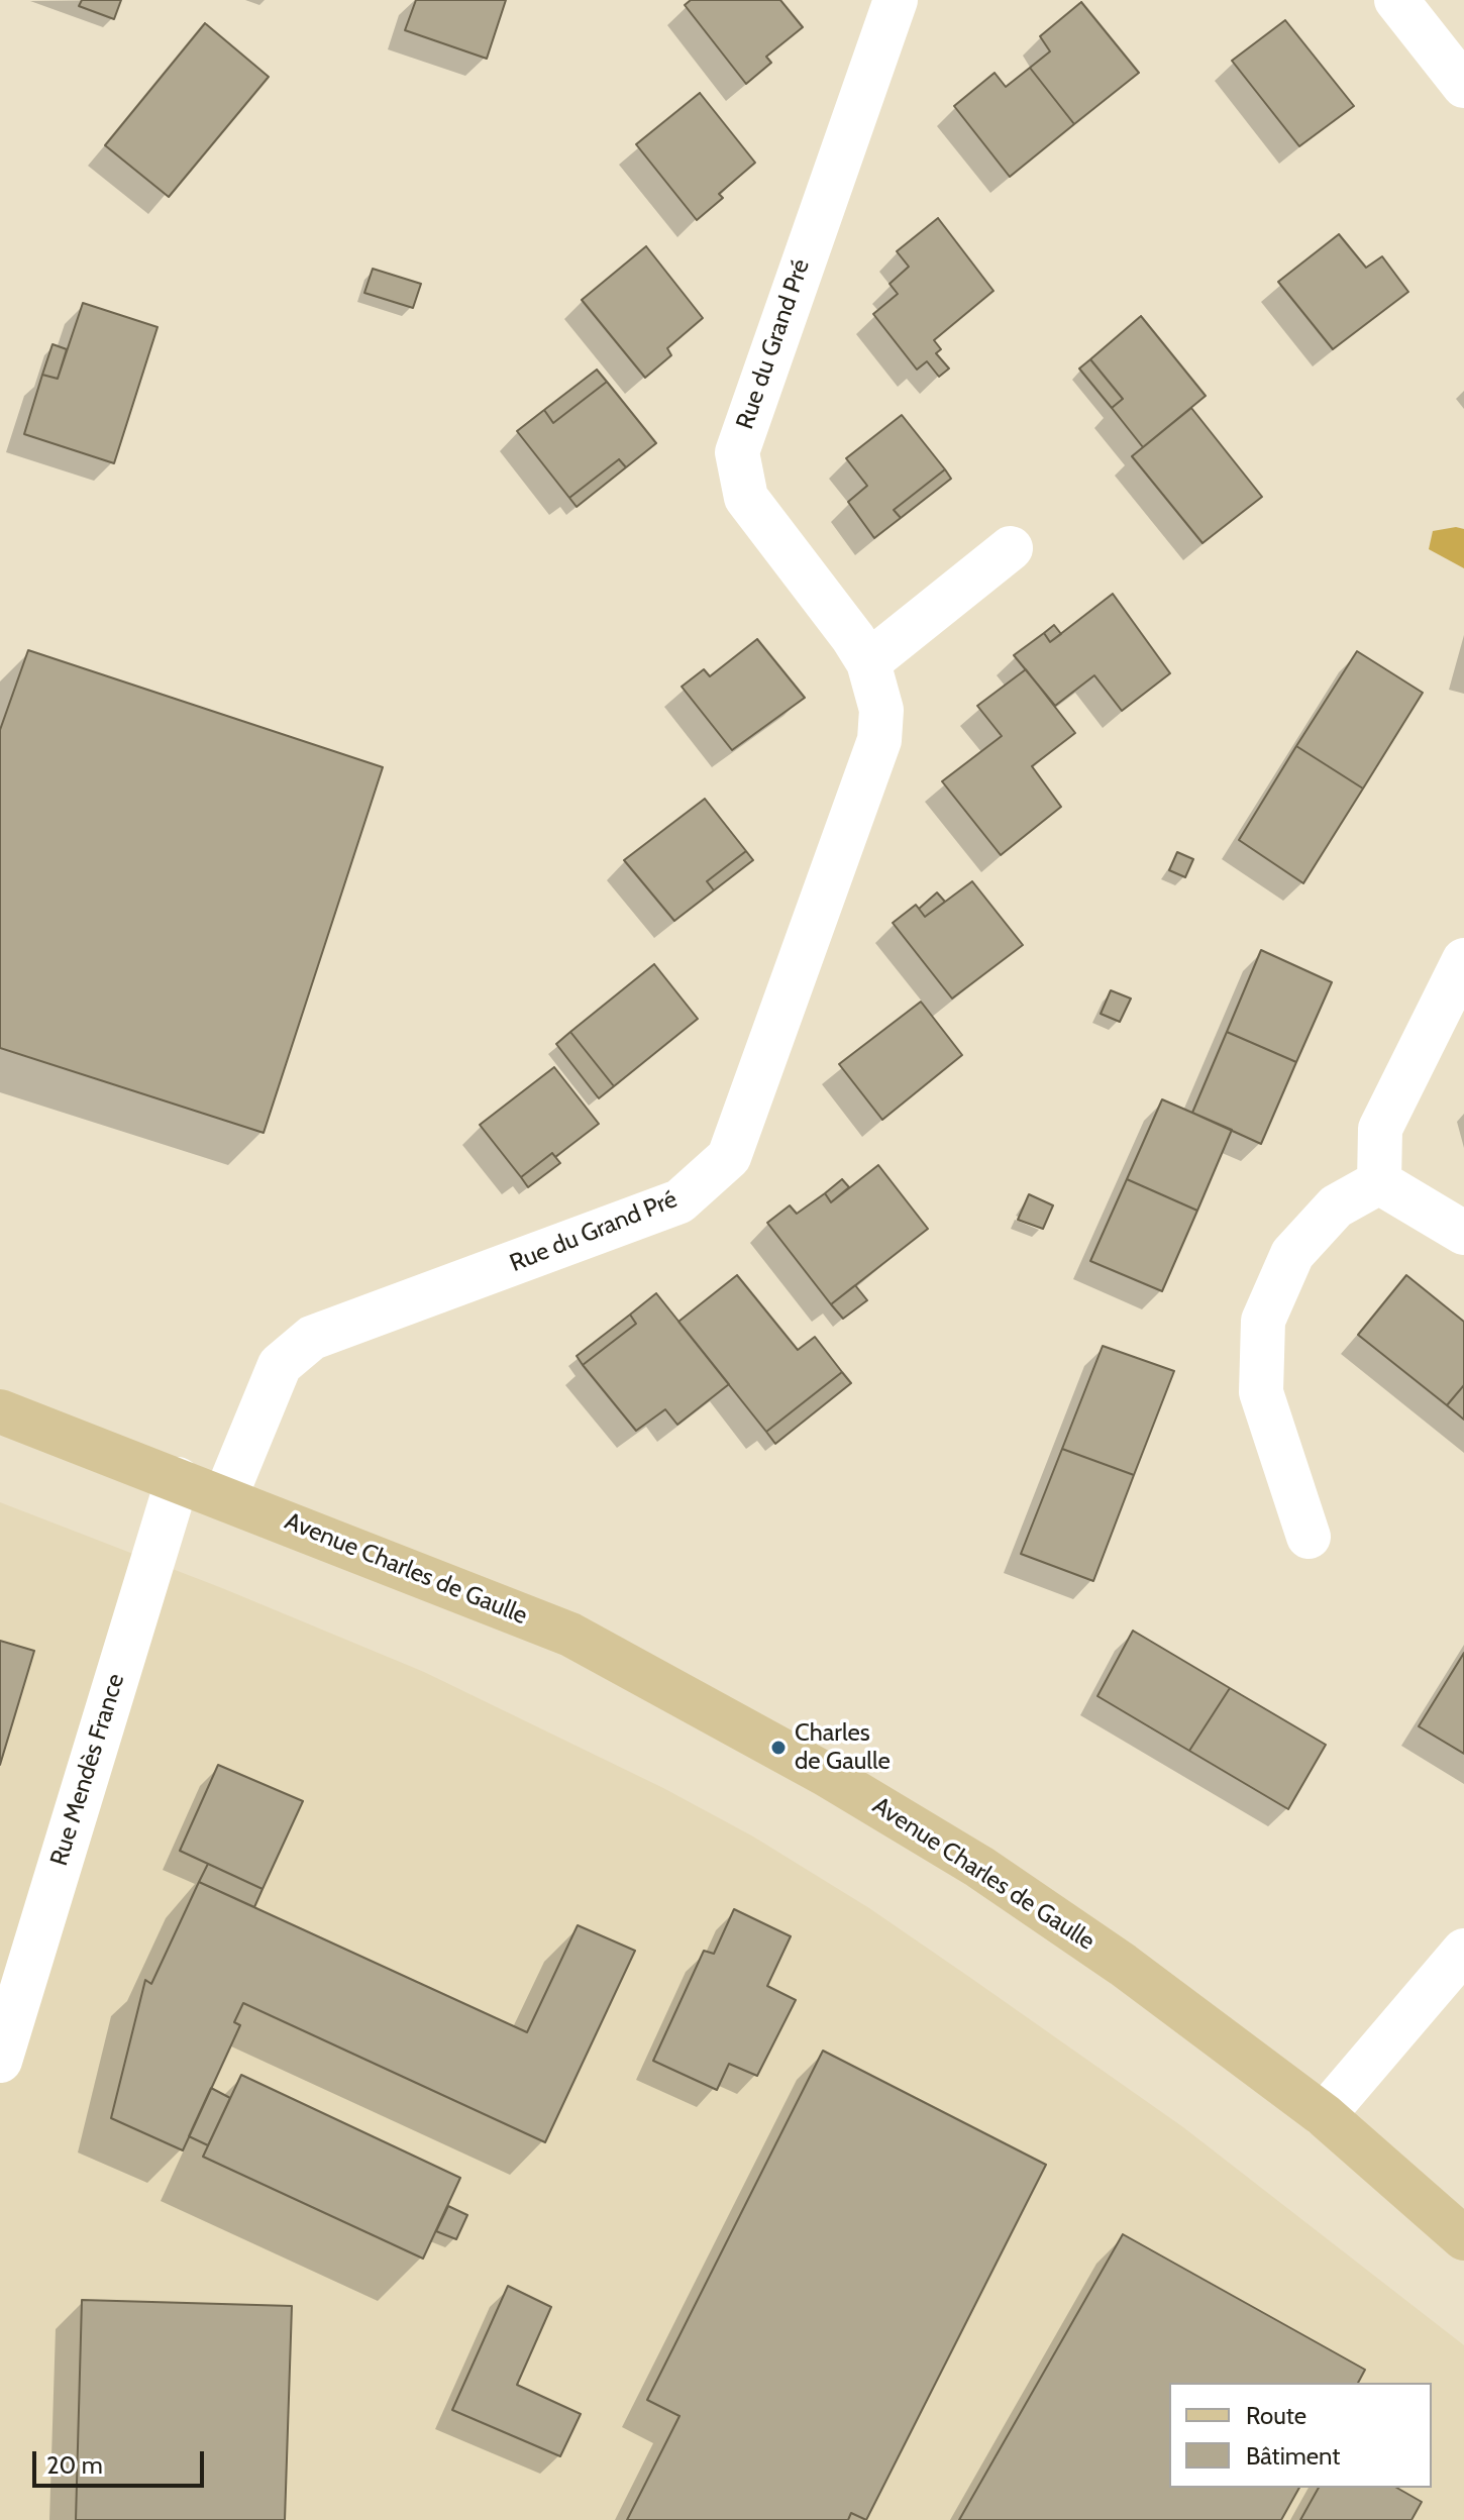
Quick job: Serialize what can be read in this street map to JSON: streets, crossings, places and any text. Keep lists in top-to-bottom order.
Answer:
{
  "streets": {
    "main road": ["Avenue Charles de Gaulle"],
    "street": ["Rue du Grand Pré", "Rue Mendès France"]
  },
  "crossings": [
    ["Rue du Grand Pré", "Avenue Charles de Gaulle"],
    ["Avenue Charles de Gaulle", "Rue Mendès France"]
  ],
  "places": ["Charles de Gaulle"],
  "legend": ["Route", "Bâtiment"],
  "scale_bar": "20 m"
}
